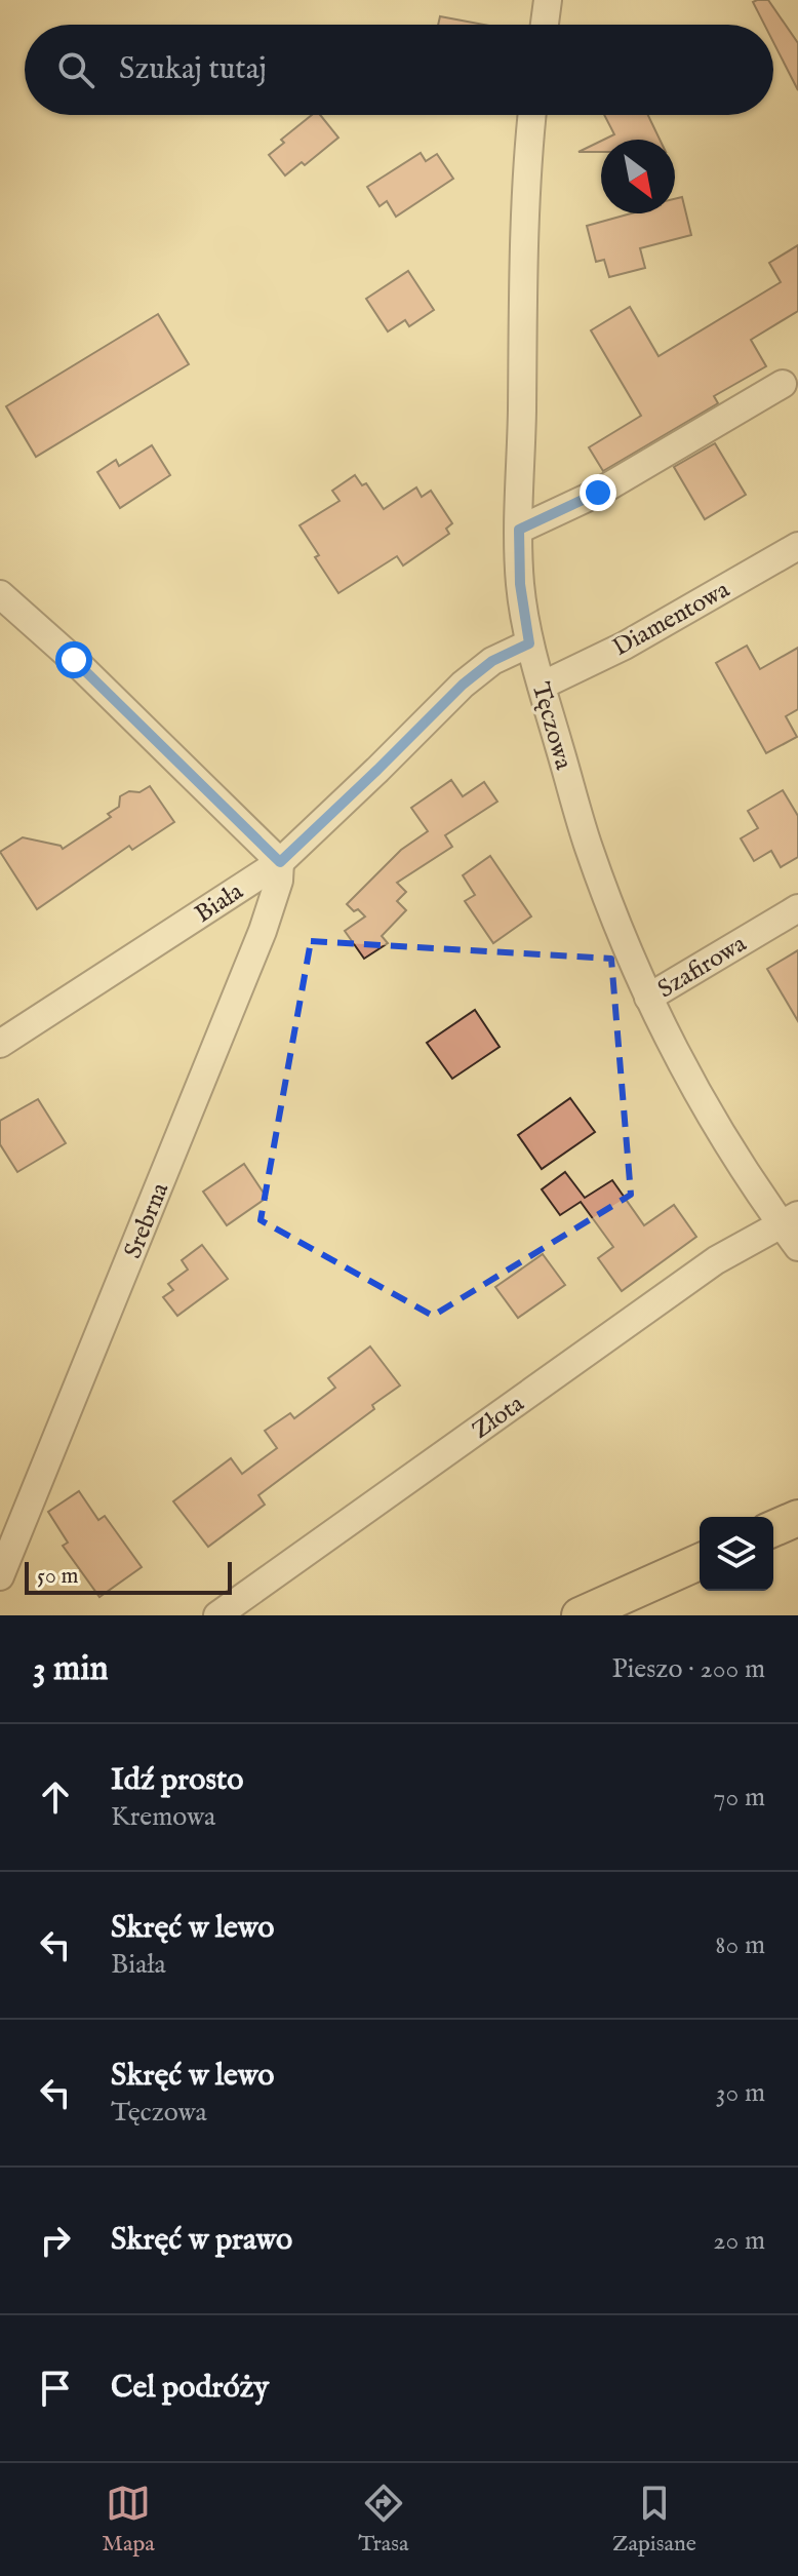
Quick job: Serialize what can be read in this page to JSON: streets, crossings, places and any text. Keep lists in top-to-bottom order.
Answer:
{
  "streets": {
    "street": [
      "Diamentowa",
      "Tęczowa",
      "Biała",
      "Szafirowa",
      "Srebrna",
      "Złota"
    ]
  },
  "crossings": [
    ["Diamentowa", "Tęczowa"],
    ["Tęczowa", "Biała"],
    ["Tęczowa", "Szafirowa"],
    ["Tęczowa", "Złota"],
    ["Biała", "Srebrna"]
  ],
  "scale_bar": "50 m",
  "north": "bottom right",
  "page": {
    "search": "Szukaj tutaj",
    "scale": "50 m",
    "heading": ["3 min", "Pieszo · 200 m"],
    "list": [
      ["Idź prosto", "Kremowa", "70 m"],
      ["Skręć w lewo", "Biała", "80 m"],
      ["Skręć w lewo", "Tęczowa", "30 m"],
      ["Skręć w prawo", "20 m"],
      "Cel podróży"
    ],
    "nav": ["Mapa", "Trasa", "Zapisane"]
  }
}
